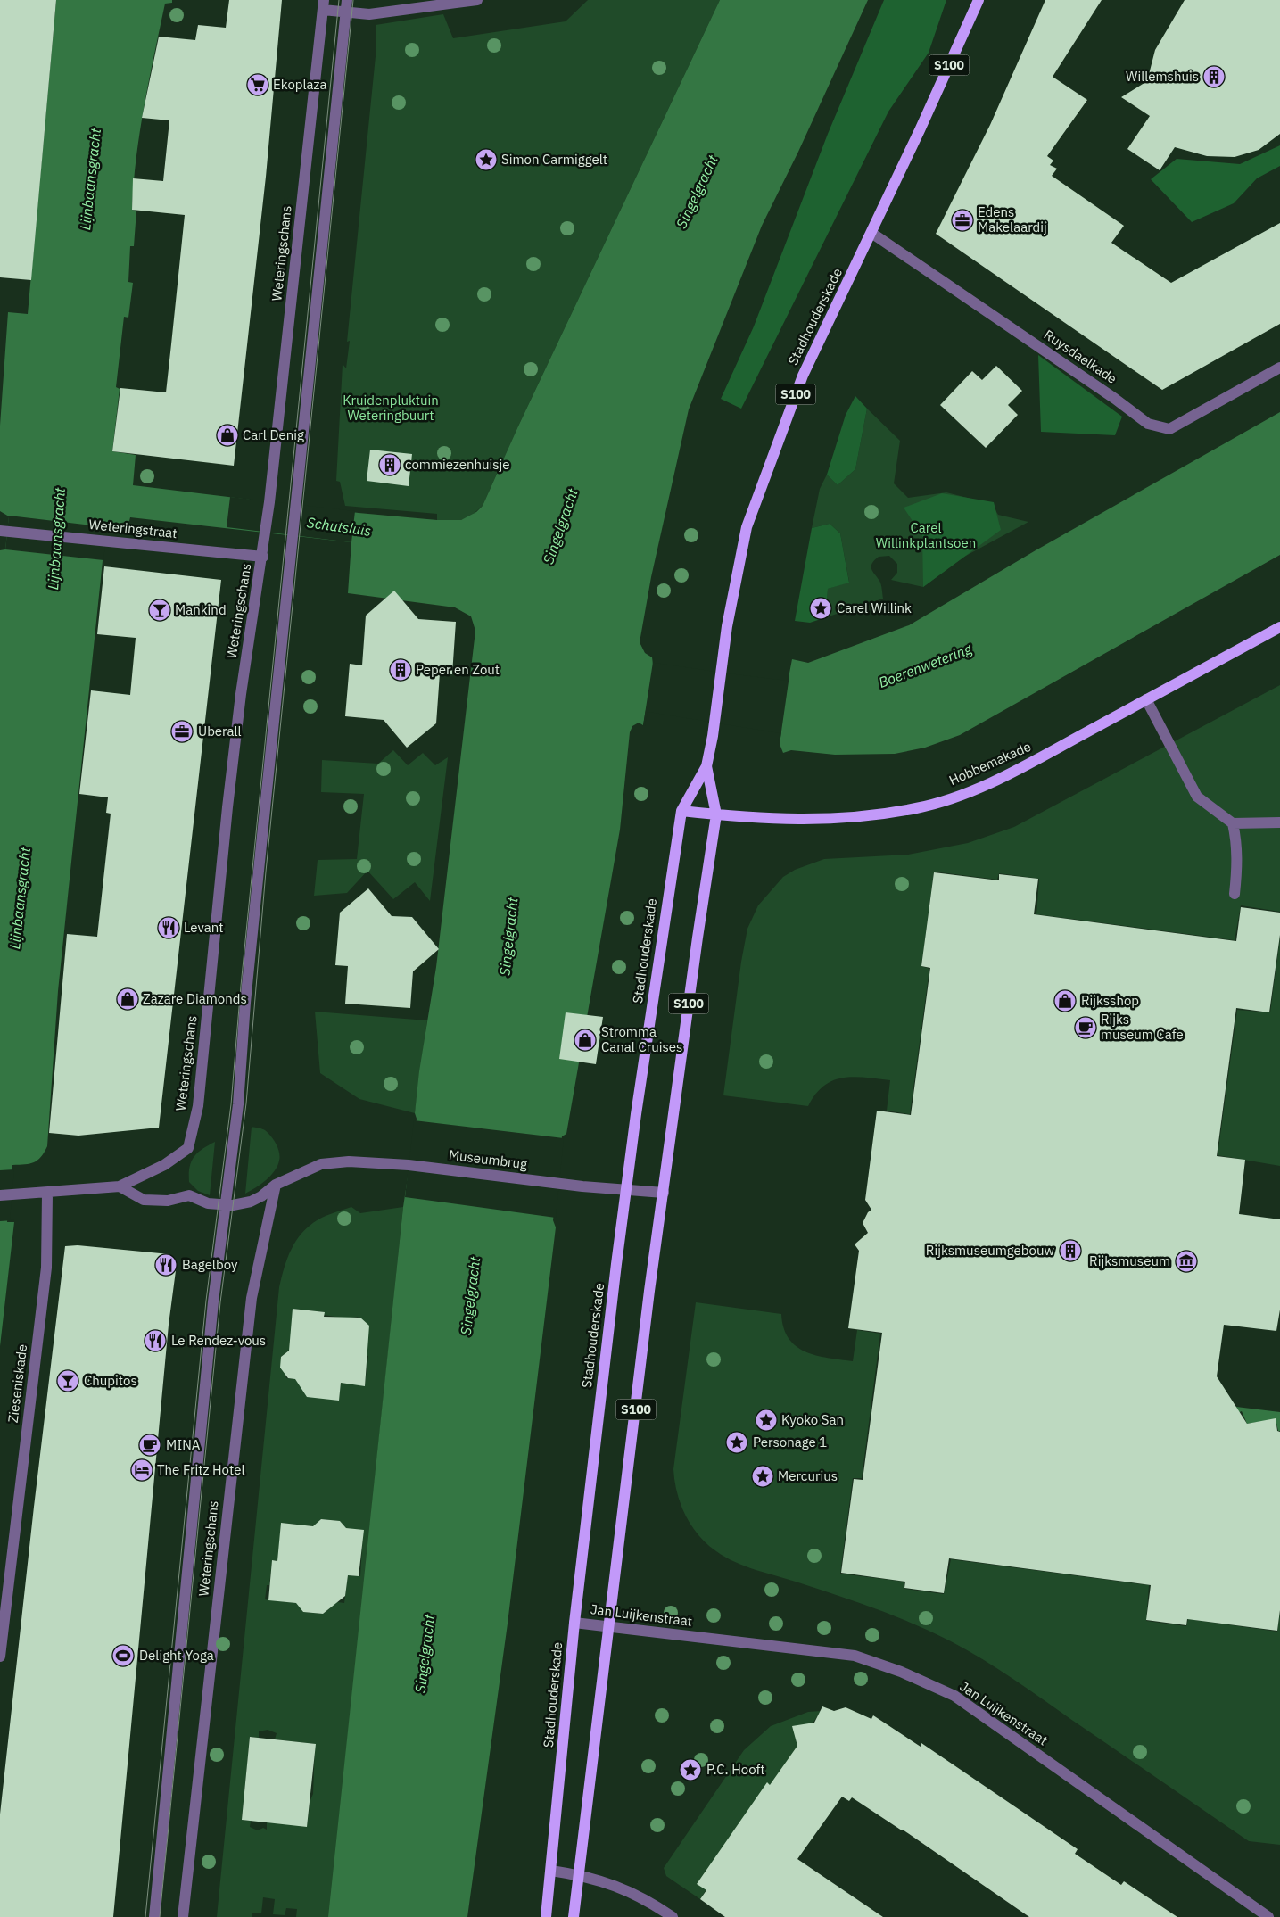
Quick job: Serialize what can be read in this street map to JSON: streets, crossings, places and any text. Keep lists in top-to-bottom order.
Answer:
{
  "streets": {
    "main road": ["S100", "Stadhouderskade", "Hobbemakade"],
    "street": [
      "Weteringschans",
      "Ruysdaelkade",
      "Weteringstraat",
      "Museumbrug",
      "Zieseniskade",
      "Jan Luijkenstraat"
    ]
  },
  "crossings": [
    ["Weteringschans", "Weteringstraat"],
    ["Weteringschans", "Museumbrug"],
    ["Weteringschans", "Zieseniskade"],
    ["Stadhouderskade", "Ruysdaelkade"],
    ["Stadhouderskade", "Hobbemakade"],
    ["Stadhouderskade", "Museumbrug"],
    ["Stadhouderskade", "Jan Luijkenstraat"]
  ],
  "water": [
    "Lijnbaansgracht",
    "Singelgracht",
    "Schutsluis",
    "Boerenwetering"
  ],
  "parks": ["Kruidenpluktuin Weteringbuurt", "Carel Willinkplantsoen"],
  "places": {
    "building": [
      "Willemshuis",
      "commiezenhuisje",
      "Peper en Zout",
      "Rijksmuseumgebouw"
    ],
    "supermarket": ["Ekoplaza"],
    "place": [
      "Simon Carmiggelt",
      "Carel Willink",
      "Kyoko San",
      "Personage 1",
      "Mercurius",
      "P.C. Hooft"
    ],
    "office": ["Edens Makelaardij", "Uberall"],
    "shop": [
      "Carl Denig",
      "Zazare Diamonds",
      "Rijksshop",
      "Stromma Canal Cruises"
    ],
    "bar": ["Mankind", "Chupitos"],
    "restaurant": ["Levant", "Bagelboy", "Le Rendez-vous"],
    "cafe": ["Rijks museum Cafe", "MINA"],
    "museum": ["Rijksmuseum"],
    "hotel": ["The Fritz Hotel"],
    "sports": ["Delight Yoga"]
  }
}
